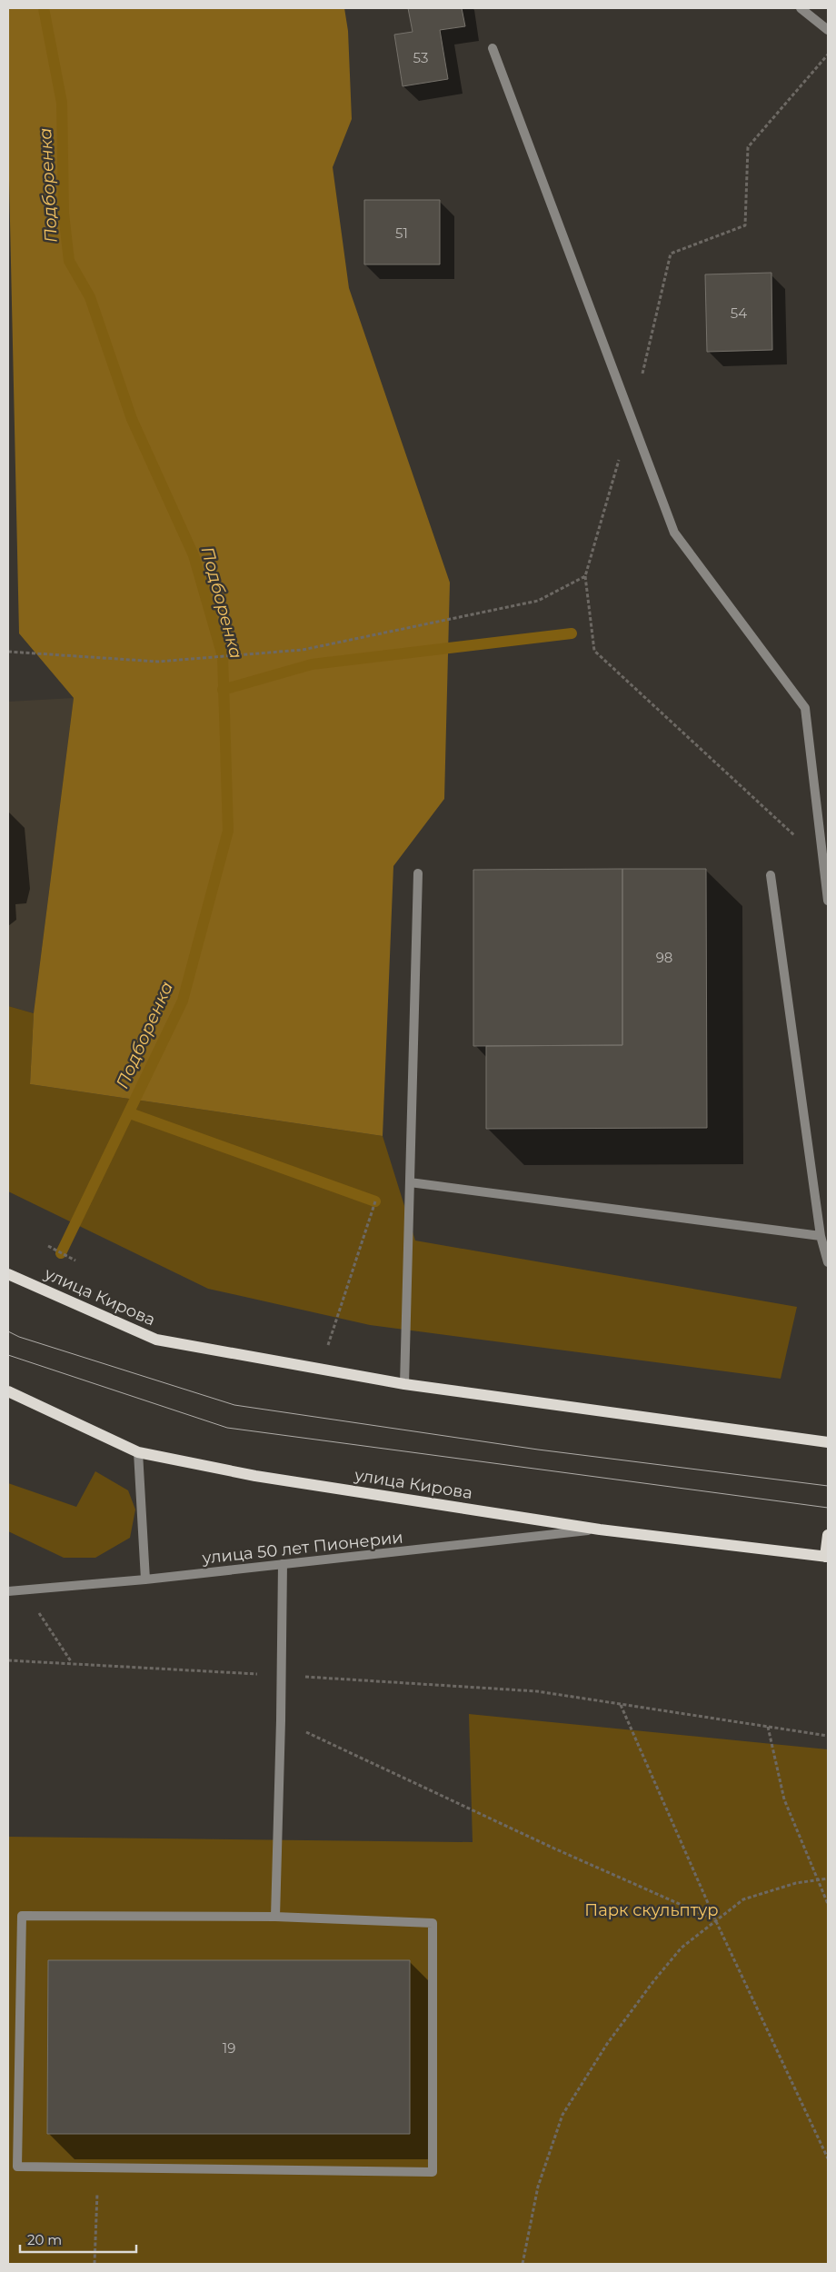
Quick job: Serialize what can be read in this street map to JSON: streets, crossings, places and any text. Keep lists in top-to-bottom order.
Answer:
{
  "streets": {
    "main road": ["улица Кирова"],
    "street": ["улица 50 лет Пионерии"]
  },
  "crossings": [
    ["улица Кирова", "улица 50 лет Пионерии"]
  ],
  "water": ["Подборенка"],
  "parks": ["Парк скульптур"],
  "house_numbers": [
    "53",
    "51",
    "54",
    "98",
    "19"
  ],
  "scale_bar": "20 m"
}
